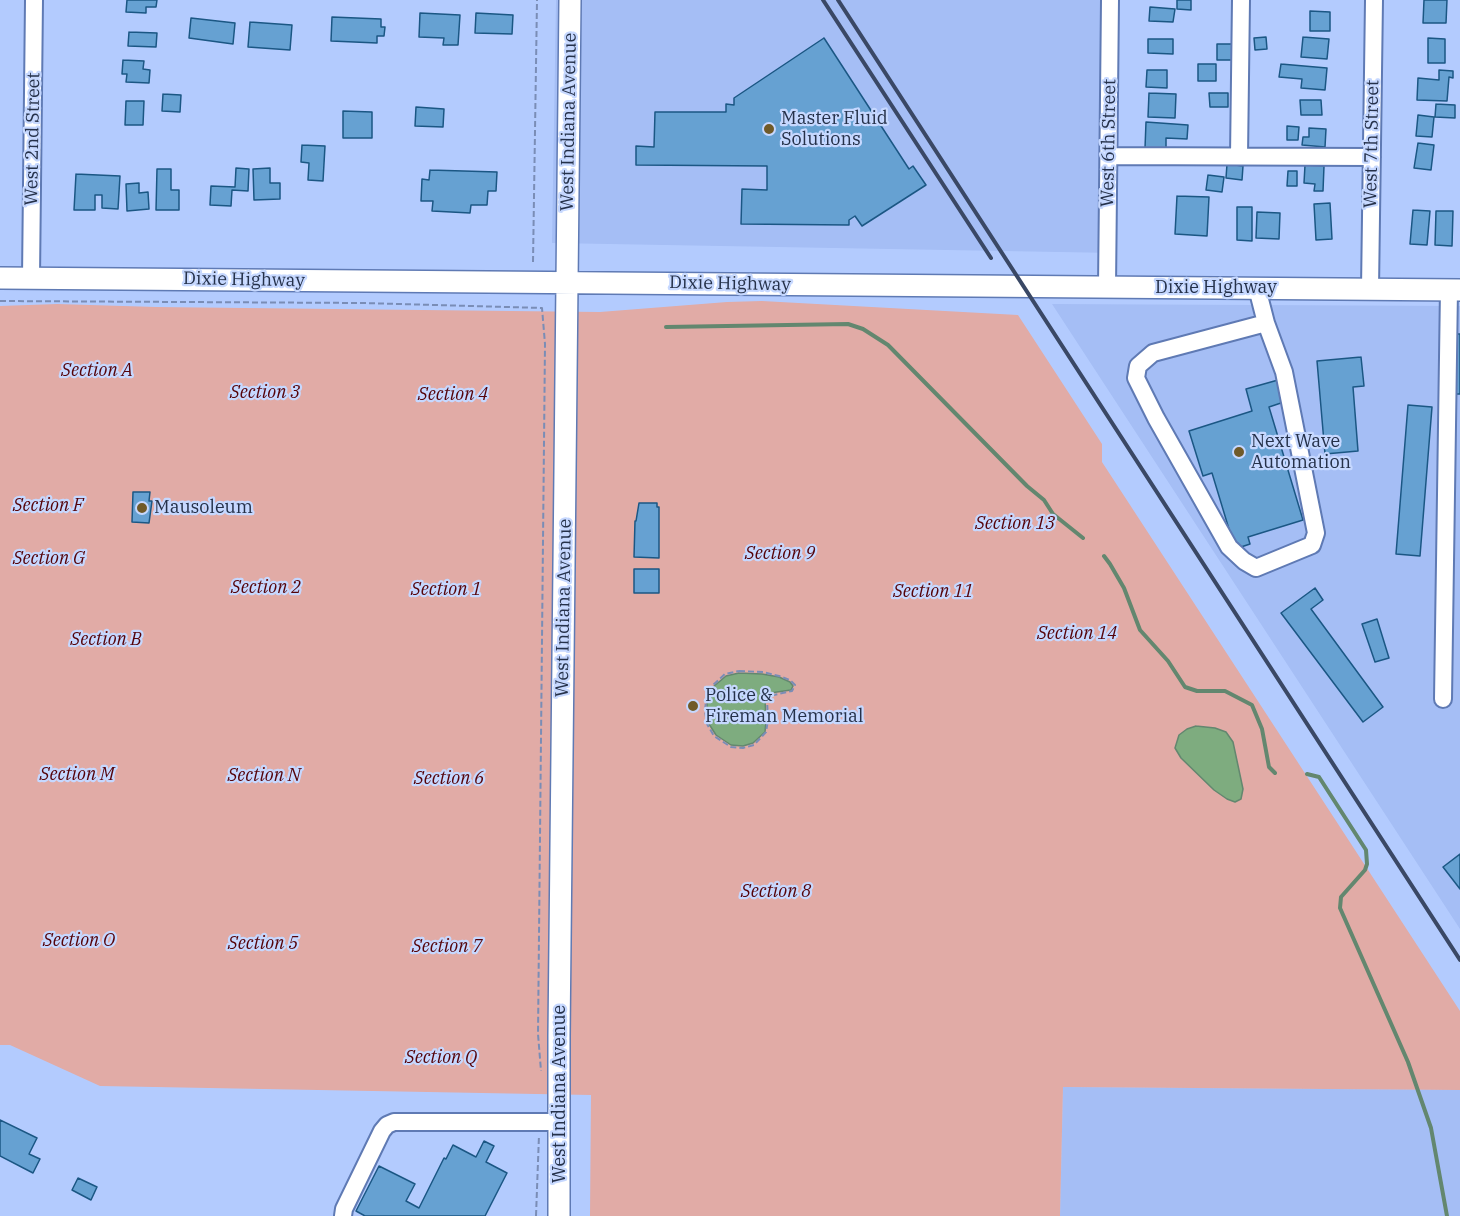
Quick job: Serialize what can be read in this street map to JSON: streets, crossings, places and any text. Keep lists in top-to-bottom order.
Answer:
{
  "streets": {
    "main road": ["West Indiana Avenue", "Dixie Highway"],
    "street": ["West 2nd Street", "West 6th Street", "West 7th Street"]
  },
  "crossings": [
    ["West Indiana Avenue", "Dixie Highway"],
    ["West 2nd Street", "Dixie Highway"],
    ["West 6th Street", "Dixie Highway"],
    ["West 7th Street", "Dixie Highway"]
  ],
  "parks": [
    "Section A",
    "Section 3",
    "Section 4",
    "Section F",
    "Section 13",
    "Section 9",
    "Section G",
    "Section 2",
    "Section 1",
    "Section 11",
    "Section 14",
    "Section B",
    "Section M",
    "Section N",
    "Section 6",
    "Section 8",
    "Section O",
    "Section 5",
    "Section 7",
    "Section Q"
  ],
  "places": [
    "Master Fluid Solutions",
    "Next Wave Automation",
    "Mausoleum",
    "Police & Fireman Memorial"
  ]
}
